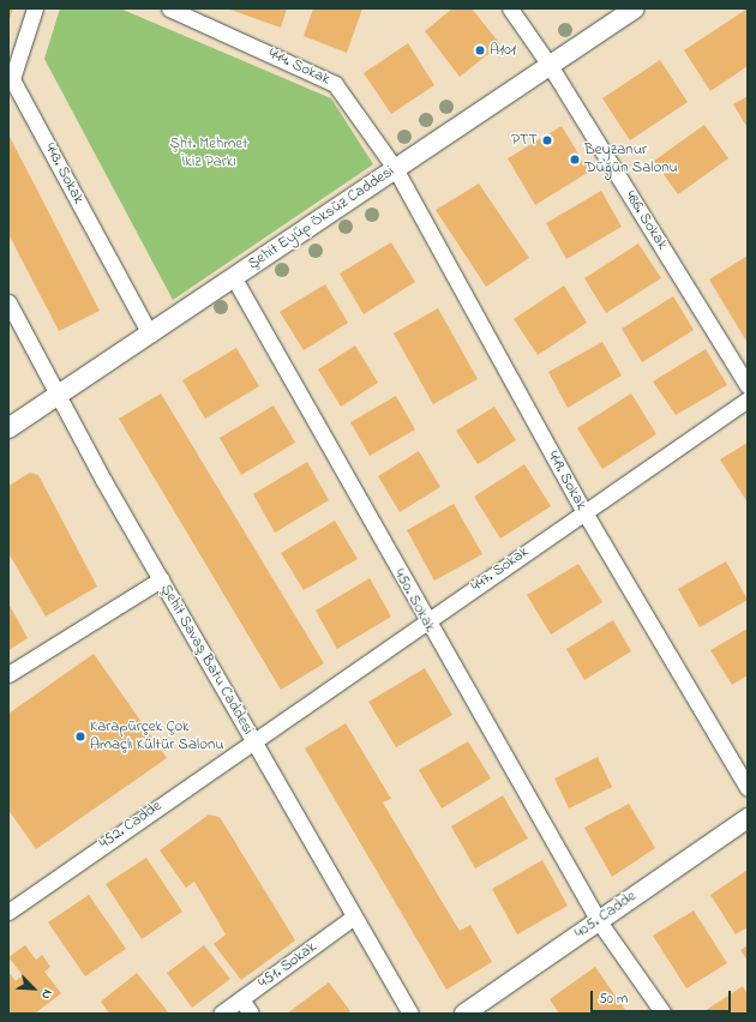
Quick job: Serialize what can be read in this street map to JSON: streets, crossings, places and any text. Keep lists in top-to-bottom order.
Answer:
{
  "streets": {
    "street": [
      "444. Sokak",
      "443. Sokak",
      "Şehit Eyüp Öksüz Caddesi",
      "486. Sokak",
      "449. Sokak",
      "447. Sokak",
      "450. Sokak",
      "Şehit Savaş Batu Caddesi",
      "452. Cadde",
      "405. Cadde",
      "451. Sokak"
    ]
  },
  "crossings": [
    ["444. Sokak", "Şehit Eyüp Öksüz Caddesi"],
    ["444. Sokak", "449. Sokak"],
    ["443. Sokak", "Şehit Eyüp Öksüz Caddesi"],
    ["Şehit Eyüp Öksüz Caddesi", "486. Sokak"],
    ["Şehit Eyüp Öksüz Caddesi", "449. Sokak"],
    ["Şehit Eyüp Öksüz Caddesi", "450. Sokak"],
    ["Şehit Eyüp Öksüz Caddesi", "Şehit Savaş Batu Caddesi"],
    ["449. Sokak", "447. Sokak"],
    ["447. Sokak", "450. Sokak"],
    ["447. Sokak", "Şehit Savaş Batu Caddesi"],
    ["447. Sokak", "452. Cadde"],
    ["450. Sokak", "405. Cadde"],
    ["Şehit Savaş Batu Caddesi", "452. Cadde"],
    ["Şehit Savaş Batu Caddesi", "451. Sokak"]
  ],
  "parks": ["Şht. Mehmet İkiz Parkı"],
  "places": [
    "A101",
    "PTT",
    "Beyzanur Düğün Salonu",
    "Karapürçek Çok Amaçlı Kültür Salonu"
  ],
  "scale_bar": "50 m",
  "north": "bottom right"
}
